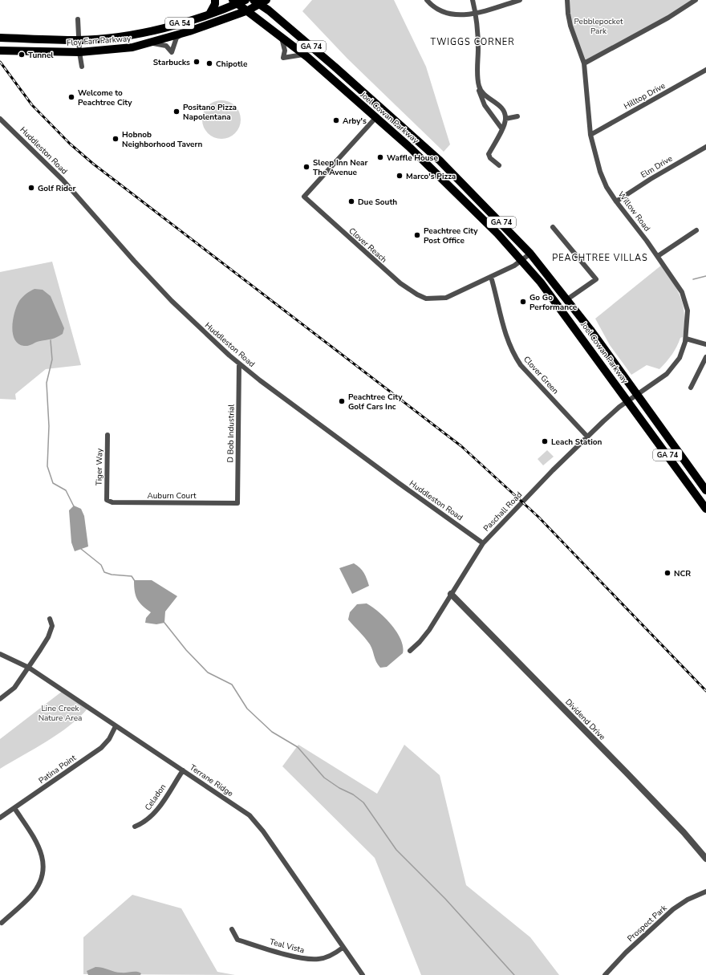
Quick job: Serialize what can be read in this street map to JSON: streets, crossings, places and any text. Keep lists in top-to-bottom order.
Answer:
{
  "streets": {
    "main road": [
      "GA 54",
      "Floy Farr Parkway",
      "GA 74",
      "Joel Cowan Parkway"
    ],
    "street": [
      "Hilltop Drive",
      "Huddleston Road",
      "Elm Drive",
      "Willow Road",
      "Clover Reach",
      "Clover Green",
      "D Bob Industrial",
      "Tiger Way",
      "Auburn Court",
      "Paschall Road",
      "Dividend Drive",
      "Patina Point",
      "Terrane Ridge",
      "Celadon",
      "Prospect Park",
      "Teal Vista"
    ]
  },
  "crossings": [
    ["Floy Farr Parkway", "Joel Cowan Parkway"],
    ["Hilltop Drive", "Willow Road"],
    ["Joel Cowan Parkway", "Willow Road"],
    ["Joel Cowan Parkway", "Clover Reach"],
    ["Joel Cowan Parkway", "Paschall Road"],
    ["Huddleston Road", "D Bob Industrial"],
    ["Huddleston Road", "Paschall Road"],
    ["Elm Drive", "Willow Road"],
    ["Willow Road", "Paschall Road"],
    ["Clover Reach", "Clover Green"],
    ["Clover Green", "Paschall Road"],
    ["D Bob Industrial", "Auburn Court"],
    ["Tiger Way", "Auburn Court"],
    ["Paschall Road", "Dividend Drive"],
    ["Patina Point", "Terrane Ridge"],
    ["Terrane Ridge", "Celadon"],
    ["Terrane Ridge", "Teal Vista"]
  ],
  "districts": ["TWIGGS CORNER", "PEACHTREE VILLAS"],
  "parks": ["Pebblepocket Park", "Line Creek Nature Area"],
  "places": [
    "Tunnel",
    "Starbucks",
    "Chipotle",
    "Welcome to Peachtree City",
    "Positano Pizza Napolentana",
    "Arby's",
    "Hobnob Neighborhood Tavern",
    "Waffle House",
    "Sleep Inn Near The Avenue",
    "Marco's Pizza",
    "Golf Rider",
    "Due South",
    "Peachtree City Post Office",
    "Go Go Performance",
    "Peachtree City Golf Cars Inc",
    "Leach Station",
    "NCR"
  ]
}
